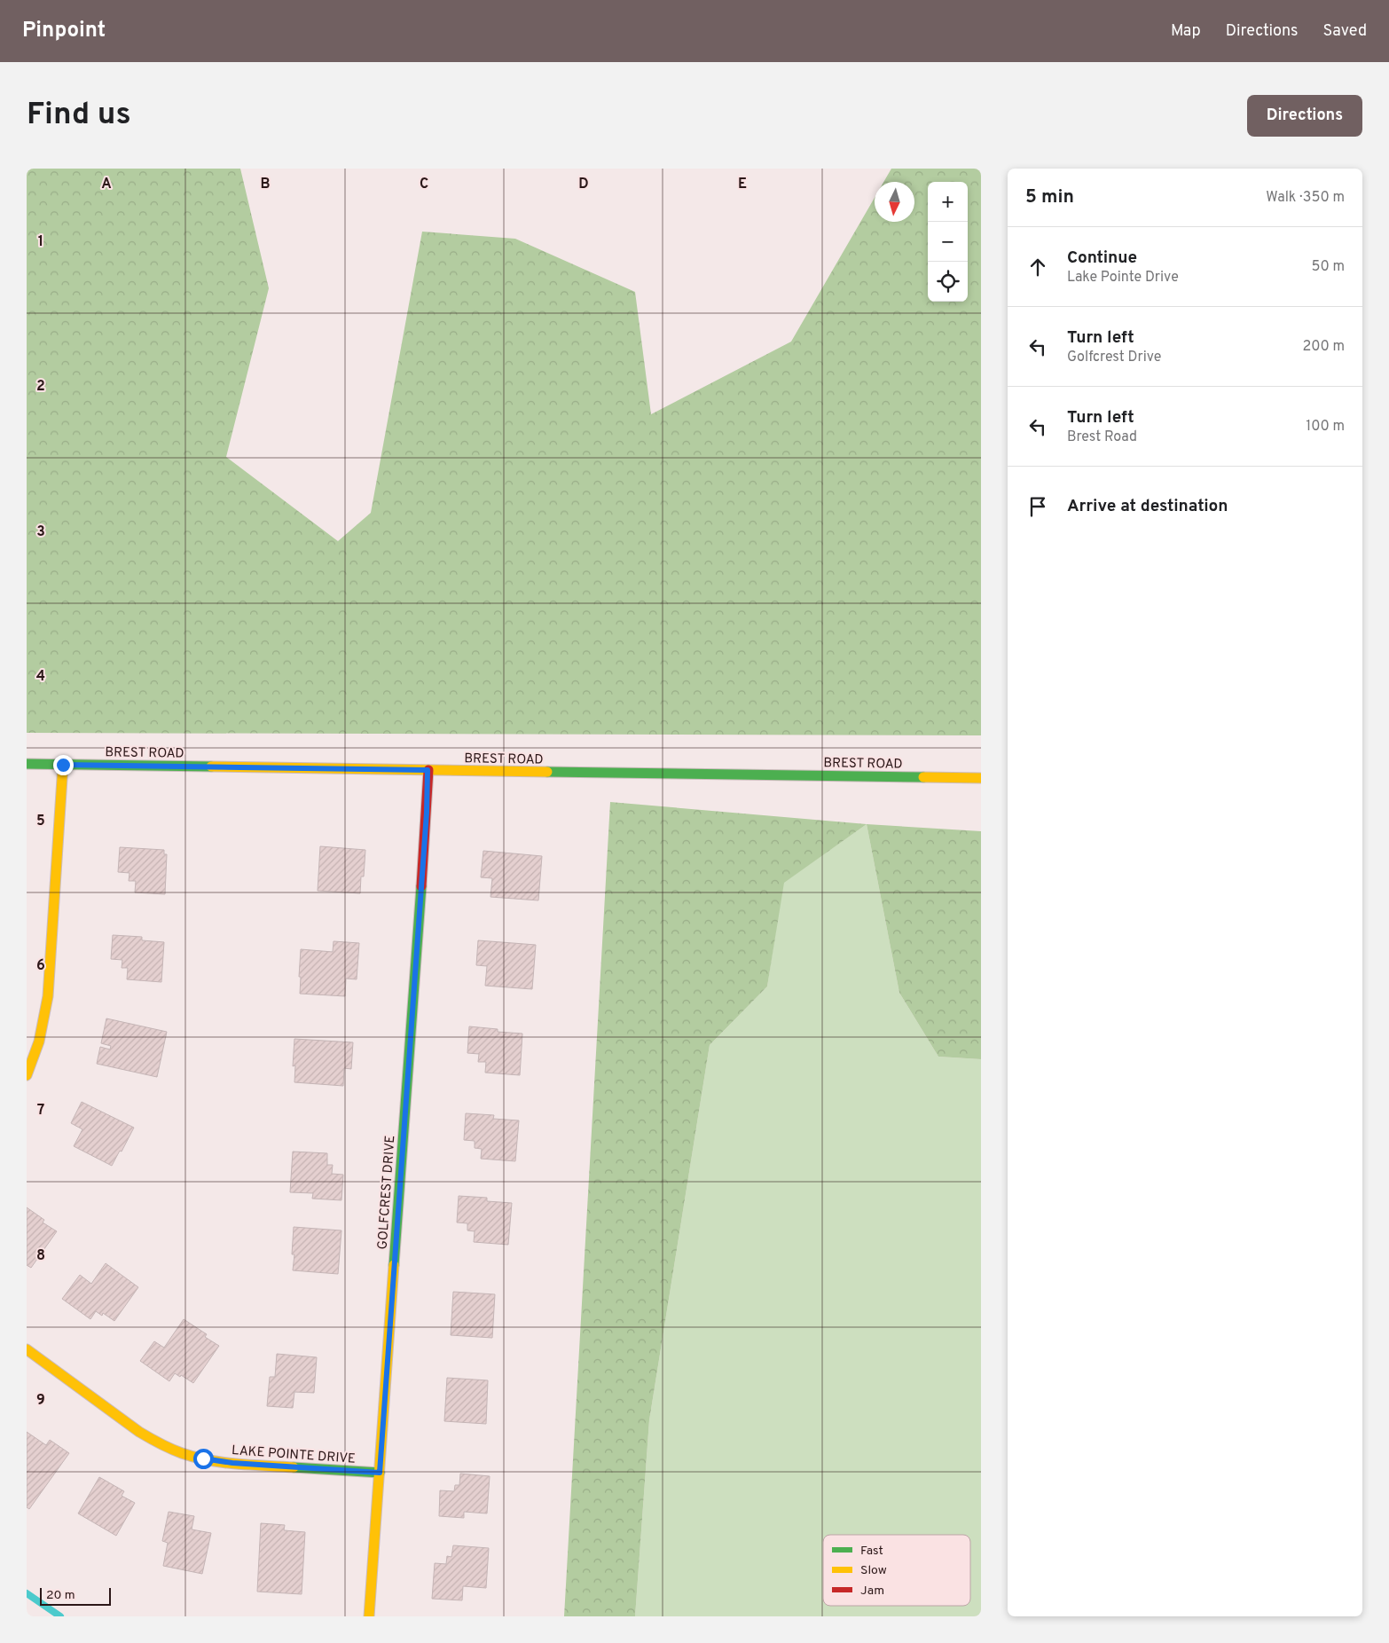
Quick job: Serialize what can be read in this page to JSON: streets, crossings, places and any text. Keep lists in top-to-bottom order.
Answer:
{
  "streets": {
    "street": ["BREST ROAD", "GOLFCREST DRIVE", "LAKE POINTE DRIVE"]
  },
  "crossings": [
    ["BREST ROAD", "GOLFCREST DRIVE"],
    ["GOLFCREST DRIVE", "LAKE POINTE DRIVE"]
  ],
  "legend": ["Fast", "Slow", "Jam"],
  "scale_bar": "20 m",
  "north": "bottom",
  "page": {
    "header": "Pinpoint",
    "nav": ["Map", "Directions", "Saved"],
    "buttons": "Directions",
    "title": "Find us",
    "heading": ["5 min", "Walk · 350 m"],
    "map_buttons": ["+", "−"],
    "list": [
      ["Continue", "Lake Pointe Drive", "50 m"],
      ["Turn left", "Golfcrest Drive", "200 m"],
      ["Turn left", "Brest Road", "100 m"],
      "Arrive at destination"
    ],
    "scale": "20 m"
  },
  "grid": {
    "columns": [
      "A",
      "B",
      "C",
      "D",
      "E"
    ],
    "rows": [
      "1",
      "2",
      "3",
      "4",
      "5",
      "6",
      "7",
      "8",
      "9"
    ]
  }
}
